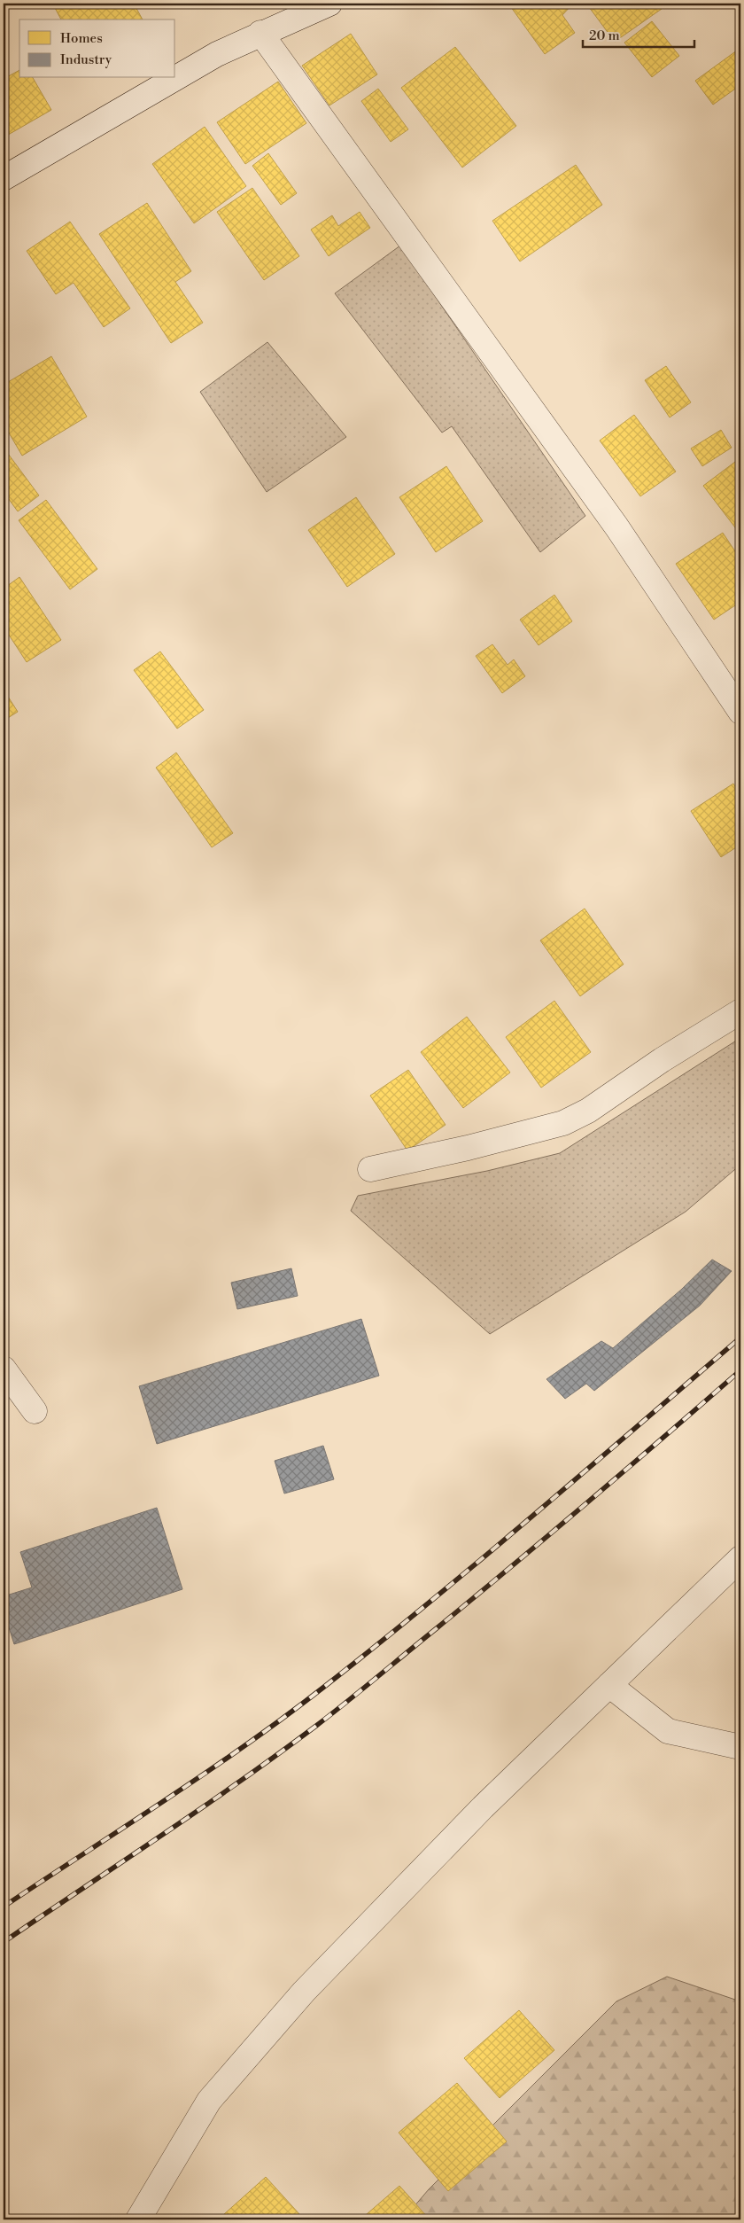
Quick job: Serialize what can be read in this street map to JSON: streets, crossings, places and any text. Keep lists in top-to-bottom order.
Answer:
{
  "legend": ["Homes", "Industry"],
  "scale_bar": "20 m"
}
